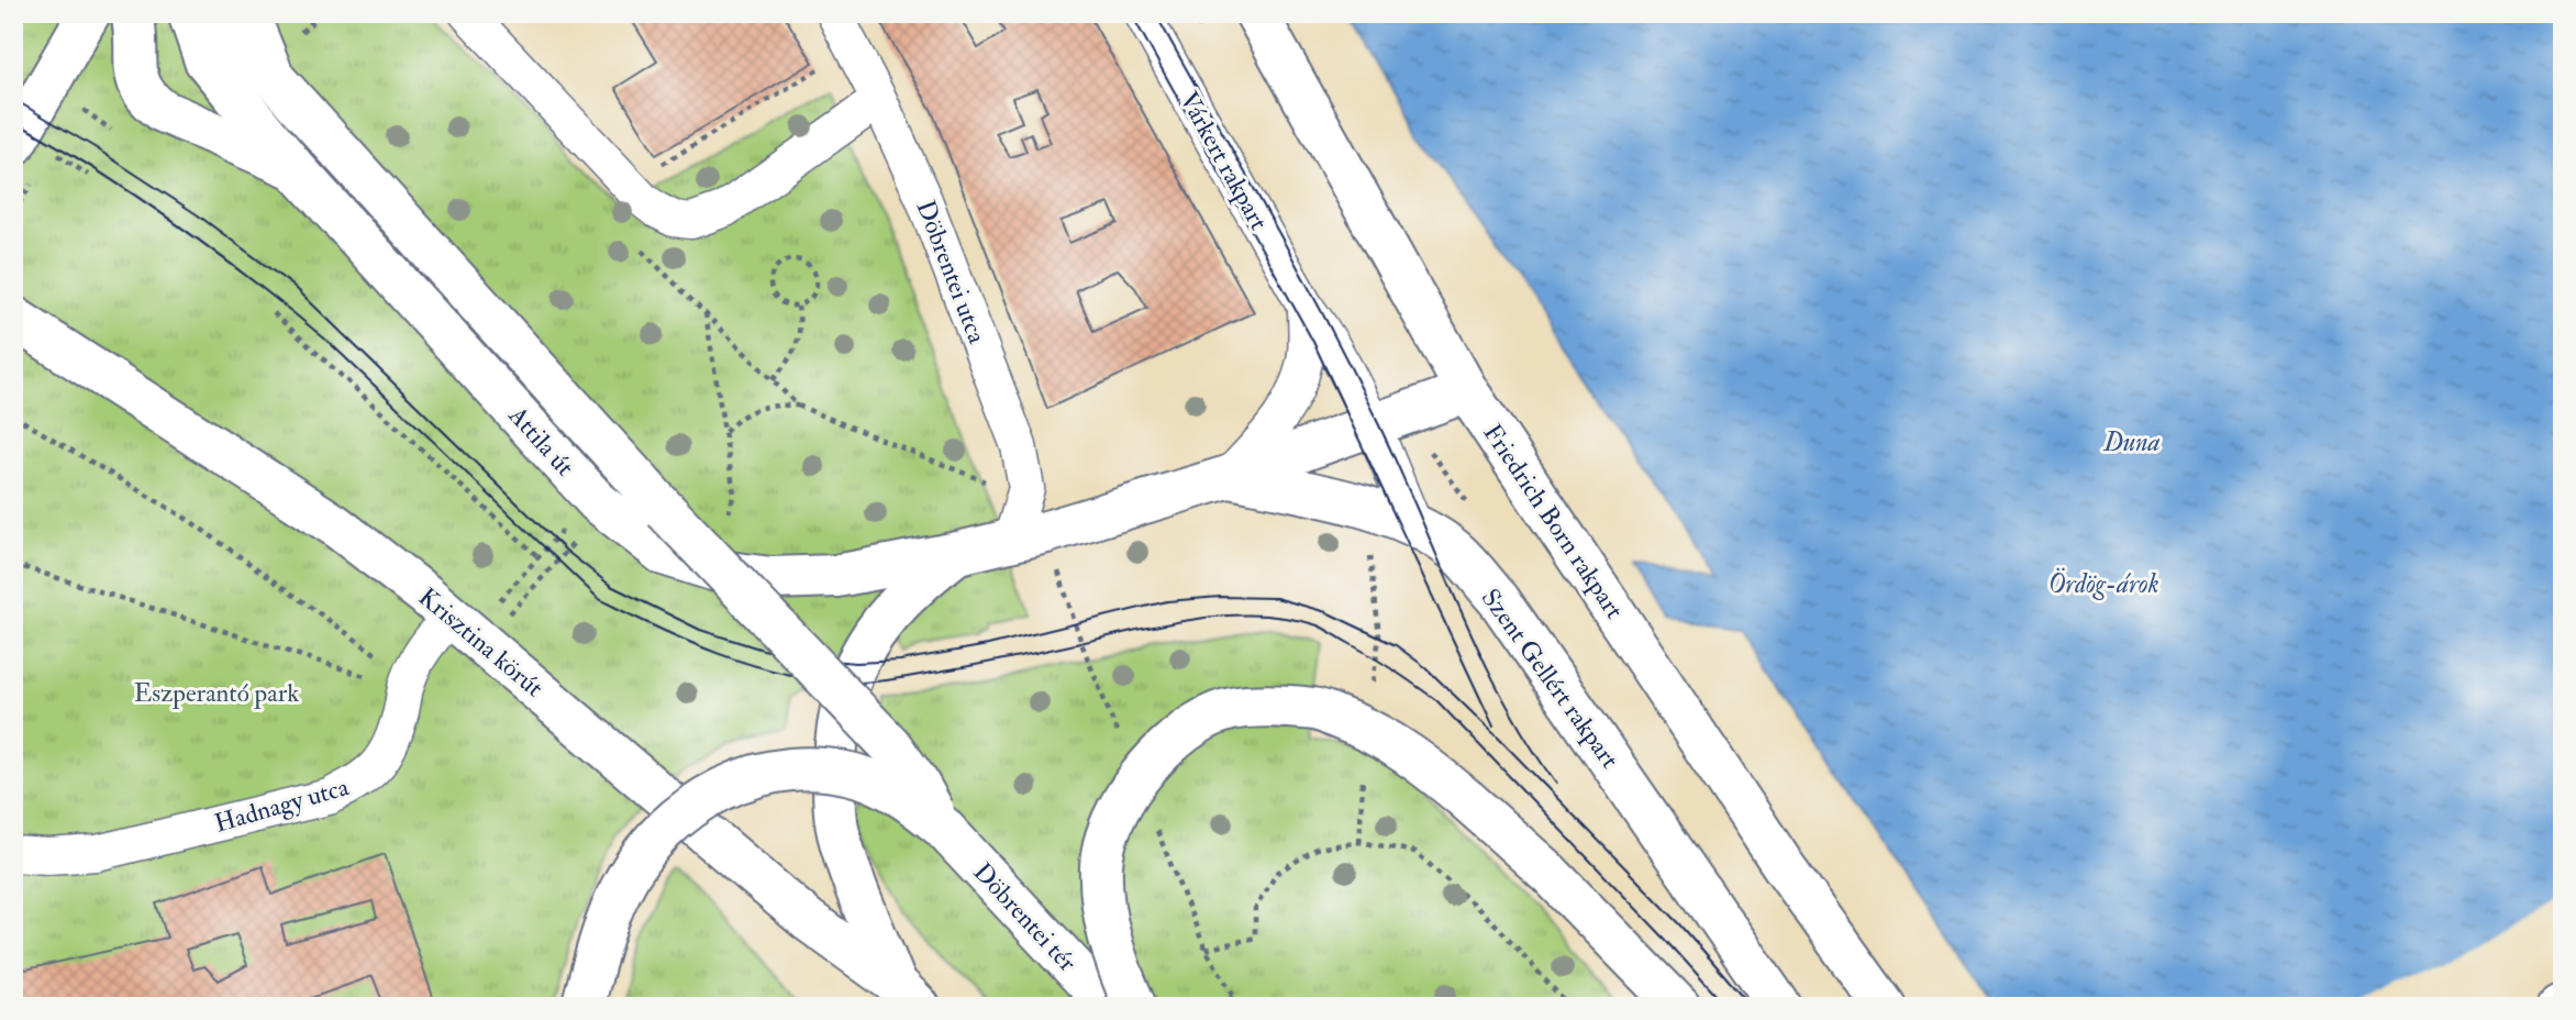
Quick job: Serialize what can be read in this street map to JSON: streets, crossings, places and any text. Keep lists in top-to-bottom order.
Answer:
{
  "streets": {
    "main road": [
      "Attila út",
      "Friedrich Born rakpart",
      "Krisztina körút",
      "Szent Gellért rakpart",
      "Döbrentei tér"
    ],
    "street": ["Várkert rakpart", "Döbrentei utca", "Hadnagy utca"]
  },
  "crossings": [
    ["Várkert rakpart", "Szent Gellért rakpart"],
    ["Döbrentei utca", "Attila út"],
    ["Krisztina körút", "Hadnagy utca"]
  ],
  "water": ["Duna", "Ördög-árok"],
  "parks": ["Eszperantó park"]
}
